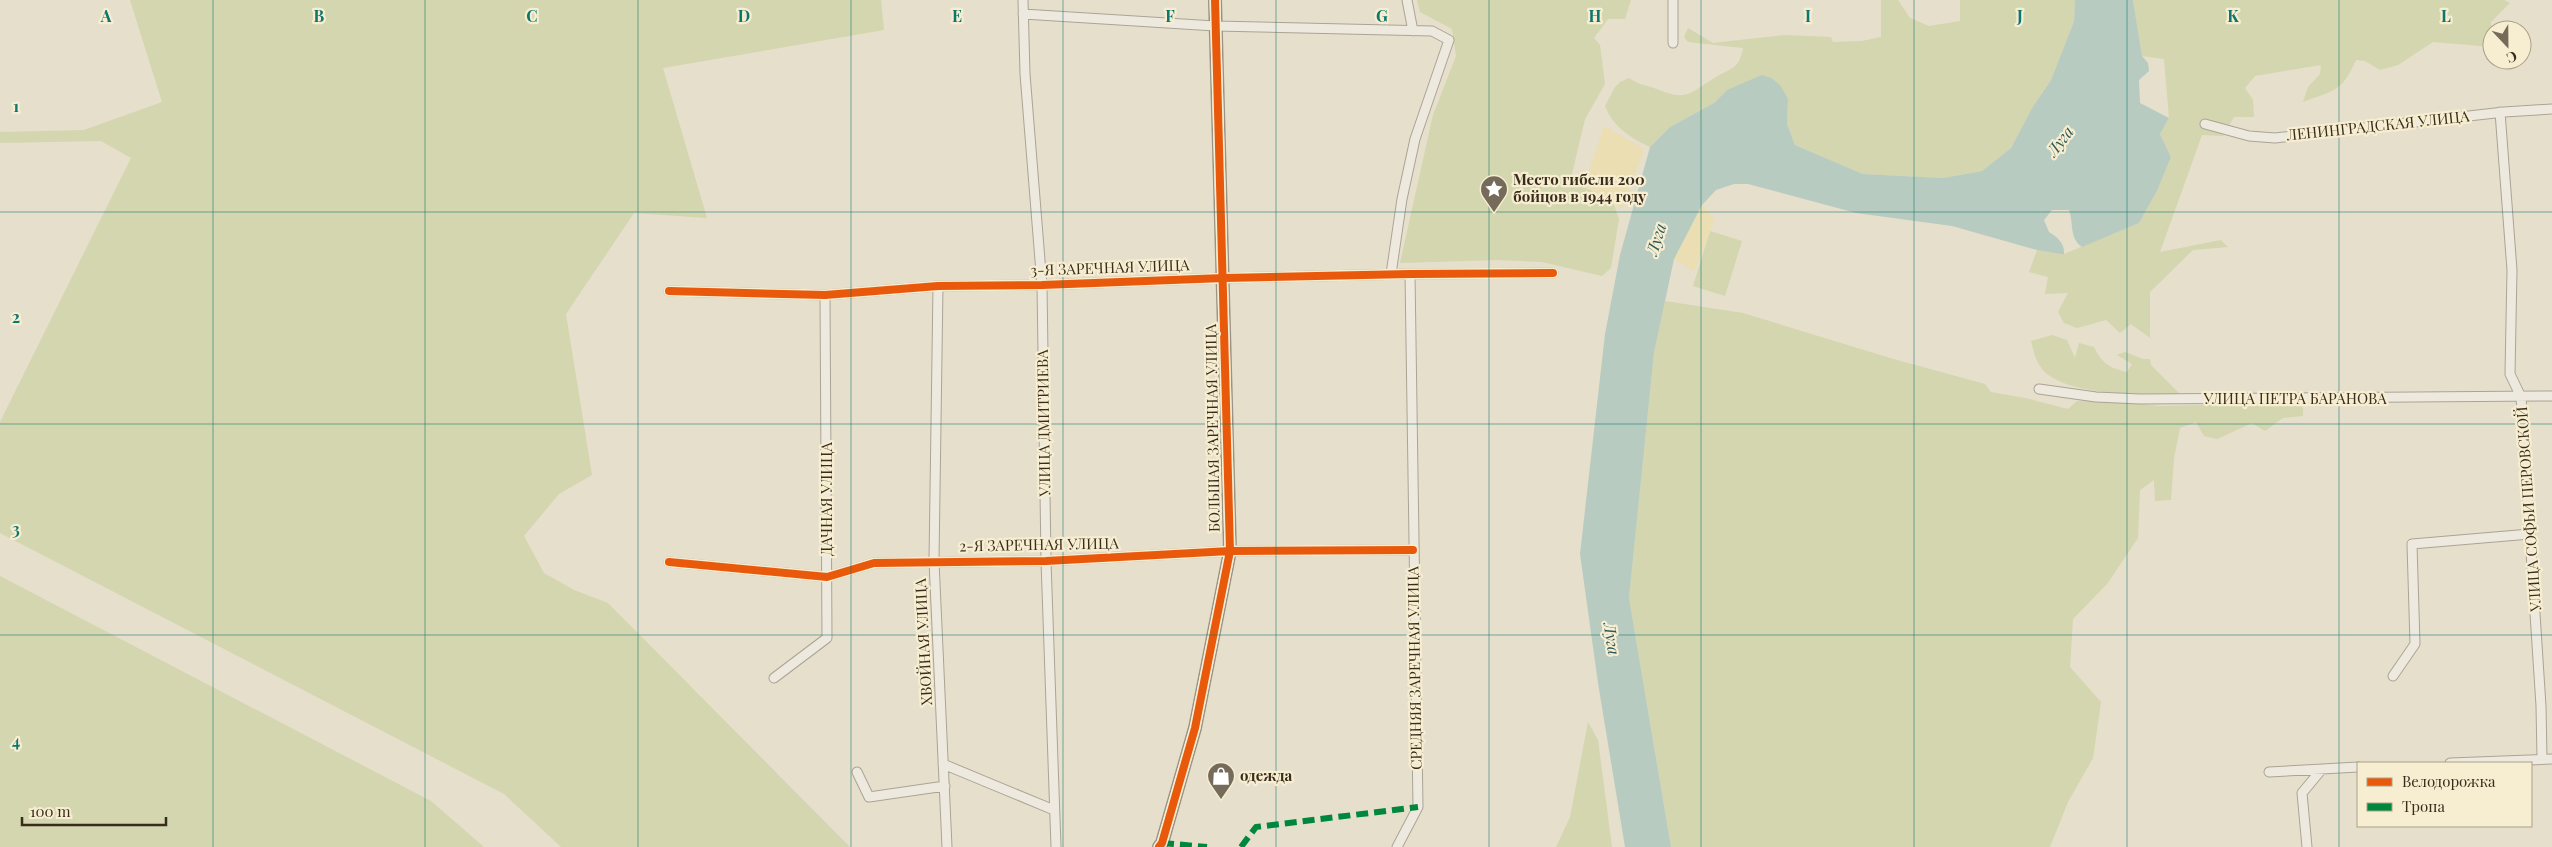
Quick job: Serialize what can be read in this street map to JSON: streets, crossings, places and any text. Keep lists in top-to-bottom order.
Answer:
{
  "streets": {
    "street": [
      "ЛЕНИНГРАДСКАЯ УЛИЦА",
      "3-Я ЗАРЕЧНАЯ УЛИЦА",
      "УЛИЦА ПЕТРА БАРАНОВА",
      "УЛИЦА ДМИТРИЕВА",
      "БОЛЬШАЯ ЗАРЕЧНАЯ УЛИЦА",
      "ДАЧНАЯ УЛИЦА",
      "УЛИЦА СОФЬИ ПЕРОВСКОЙ",
      "2-Я ЗАРЕЧНАЯ УЛИЦА",
      "ХВОЙНАЯ УЛИЦА",
      "СРЕДНЯЯ ЗАРЕЧНАЯ УЛИЦА"
    ]
  },
  "crossings": [
    ["ЛЕНИНГРАДСКАЯ УЛИЦА", "УЛИЦА СОФЬИ ПЕРОВСКОЙ"],
    ["3-Я ЗАРЕЧНАЯ УЛИЦА", "УЛИЦА ДМИТРИЕВА"],
    ["3-Я ЗАРЕЧНАЯ УЛИЦА", "БОЛЬШАЯ ЗАРЕЧНАЯ УЛИЦА"],
    ["3-Я ЗАРЕЧНАЯ УЛИЦА", "ДАЧНАЯ УЛИЦА"],
    ["3-Я ЗАРЕЧНАЯ УЛИЦА", "ХВОЙНАЯ УЛИЦА"],
    ["3-Я ЗАРЕЧНАЯ УЛИЦА", "СРЕДНЯЯ ЗАРЕЧНАЯ УЛИЦА"],
    ["УЛИЦА ПЕТРА БАРАНОВА", "УЛИЦА СОФЬИ ПЕРОВСКОЙ"],
    ["УЛИЦА ДМИТРИЕВА", "2-Я ЗАРЕЧНАЯ УЛИЦА"],
    ["БОЛЬШАЯ ЗАРЕЧНАЯ УЛИЦА", "2-Я ЗАРЕЧНАЯ УЛИЦА"],
    ["ДАЧНАЯ УЛИЦА", "2-Я ЗАРЕЧНАЯ УЛИЦА"],
    ["2-Я ЗАРЕЧНАЯ УЛИЦА", "ХВОЙНАЯ УЛИЦА"],
    ["2-Я ЗАРЕЧНАЯ УЛИЦА", "СРЕДНЯЯ ЗАРЕЧНАЯ УЛИЦА"]
  ],
  "water": ["Луга"],
  "places": {
    "place": ["Место гибели 200 бойцов в 1944 году"],
    "shop": ["одежда"]
  },
  "legend": ["Велодорожка", "Тропа"],
  "scale_bar": "100 m",
  "north": "bottom",
  "grid": {
    "columns": [
      "A",
      "B",
      "C",
      "D",
      "E",
      "F",
      "G",
      "H",
      "I",
      "J",
      "K",
      "L"
    ],
    "rows": [
      "1",
      "2",
      "3",
      "4"
    ]
  }
}
